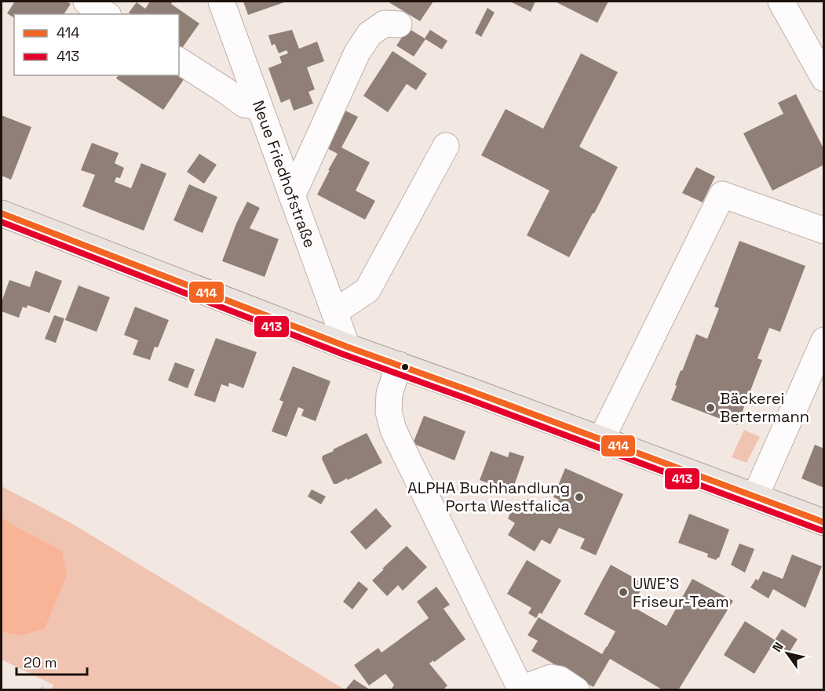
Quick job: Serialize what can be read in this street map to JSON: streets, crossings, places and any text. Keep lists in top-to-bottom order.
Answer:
{
  "streets": {
    "street": ["Neue Friedhofstraße"]
  },
  "places": ["Bäckerei Bertermann", "ALPHA Buchhandlung Porta Westfalica", "UWE'S Friseur-Team"],
  "lines": ["transit line 414", "transit line 413"],
  "legend": ["414", "413"],
  "scale_bar": "20 m",
  "north": "top left"
}
